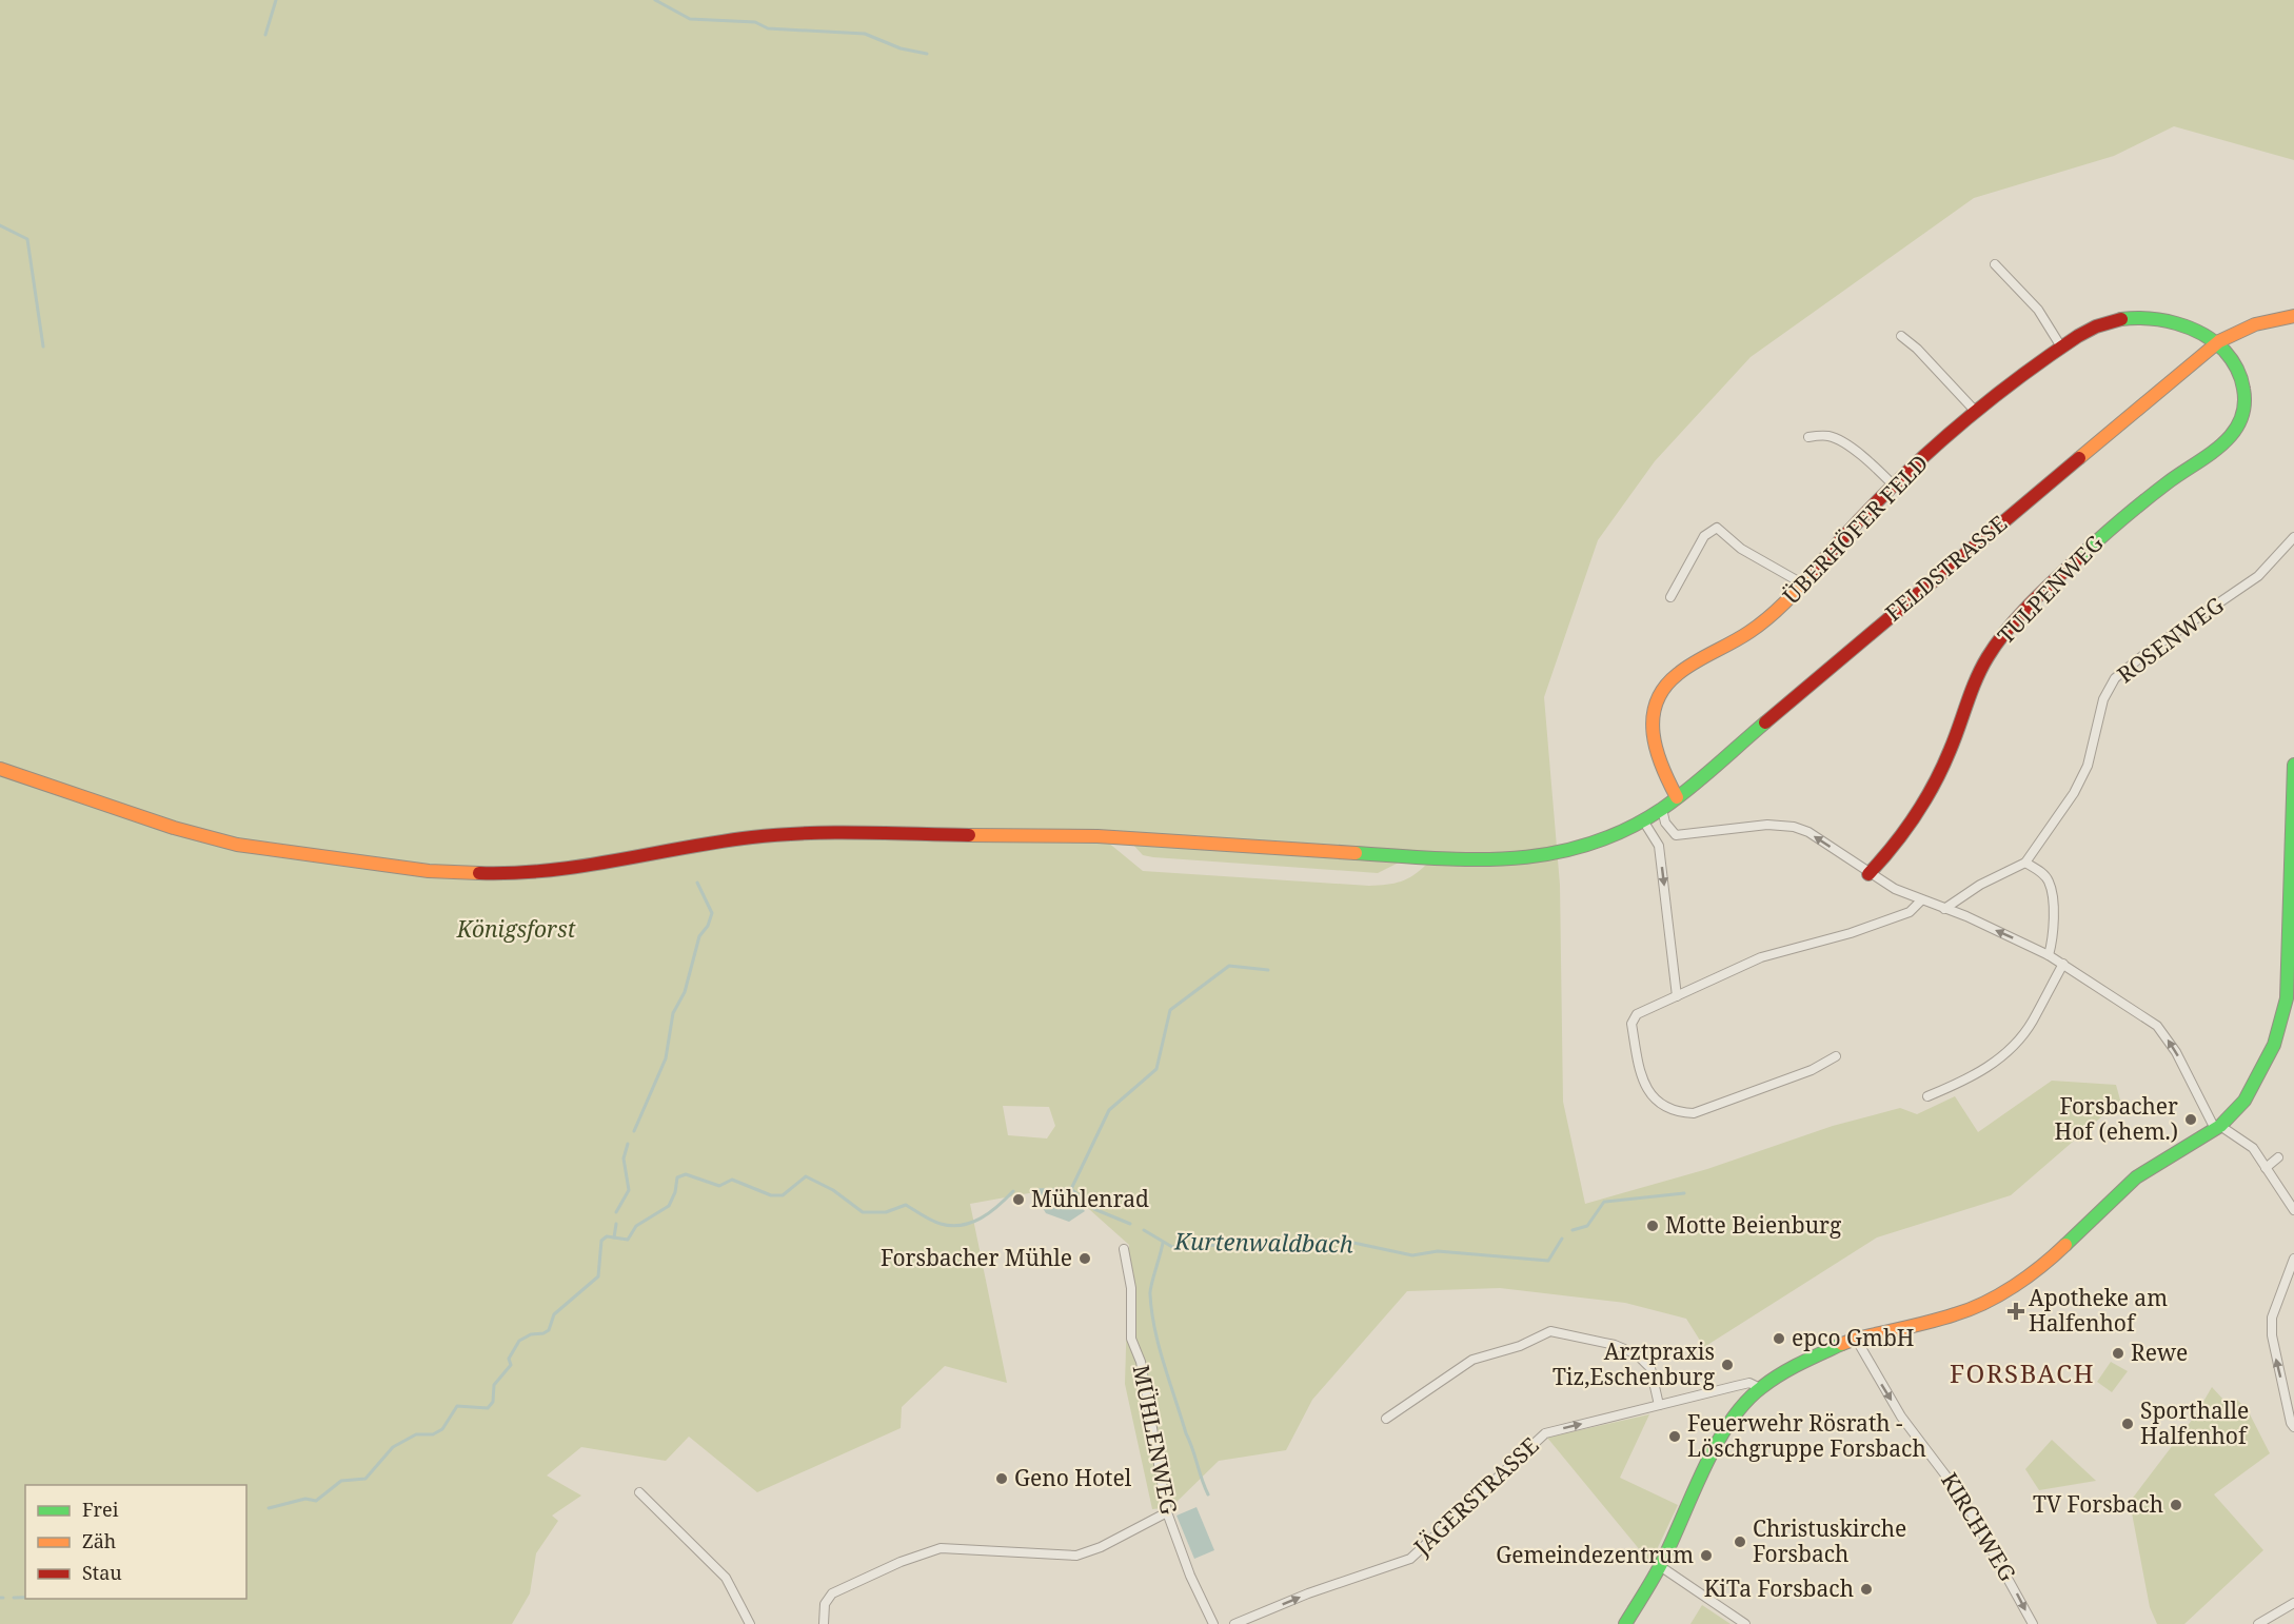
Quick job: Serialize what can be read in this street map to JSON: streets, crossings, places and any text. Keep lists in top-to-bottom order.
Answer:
{
  "streets": {
    "main road": ["ÜBERHÖFER FELD", "FELDSTRASSE", "TULPENWEG"],
    "street": [
      "ROSENWEG",
      "MÜHLENWEG",
      "JÄGERSTRASSE",
      "KIRCHWEG"
    ]
  },
  "crossings": [
    ["ÜBERHÖFER FELD", "FELDSTRASSE"],
    ["ÜBERHÖFER FELD", "TULPENWEG"],
    ["FELDSTRASSE", "TULPENWEG"]
  ],
  "one_way": ["JÄGERSTRASSE", "KIRCHWEG"],
  "districts": ["FORSBACH"],
  "water": ["Kurtenwaldbach"],
  "parks": ["Königsforst"],
  "places": {
    "other": [
      "Forsbacher Hof (ehem.)",
      "Mühlenrad",
      "Motte Beienburg",
      "Forsbacher Mühle",
      "epco GmbH",
      "Rewe",
      "Arztpraxis Tiz,Eschenburg",
      "Sporthalle Halfenhof",
      "Feuerwehr Rösrath - Löschgruppe Forsbach",
      "Geno Hotel",
      "TV Forsbach",
      "Christuskirche Forsbach",
      "Gemeindezentrum",
      "KiTa Forsbach"
    ],
    "health": ["Apotheke am Halfenhof"]
  },
  "legend": ["Frei", "Zäh", "Stau"]
}
